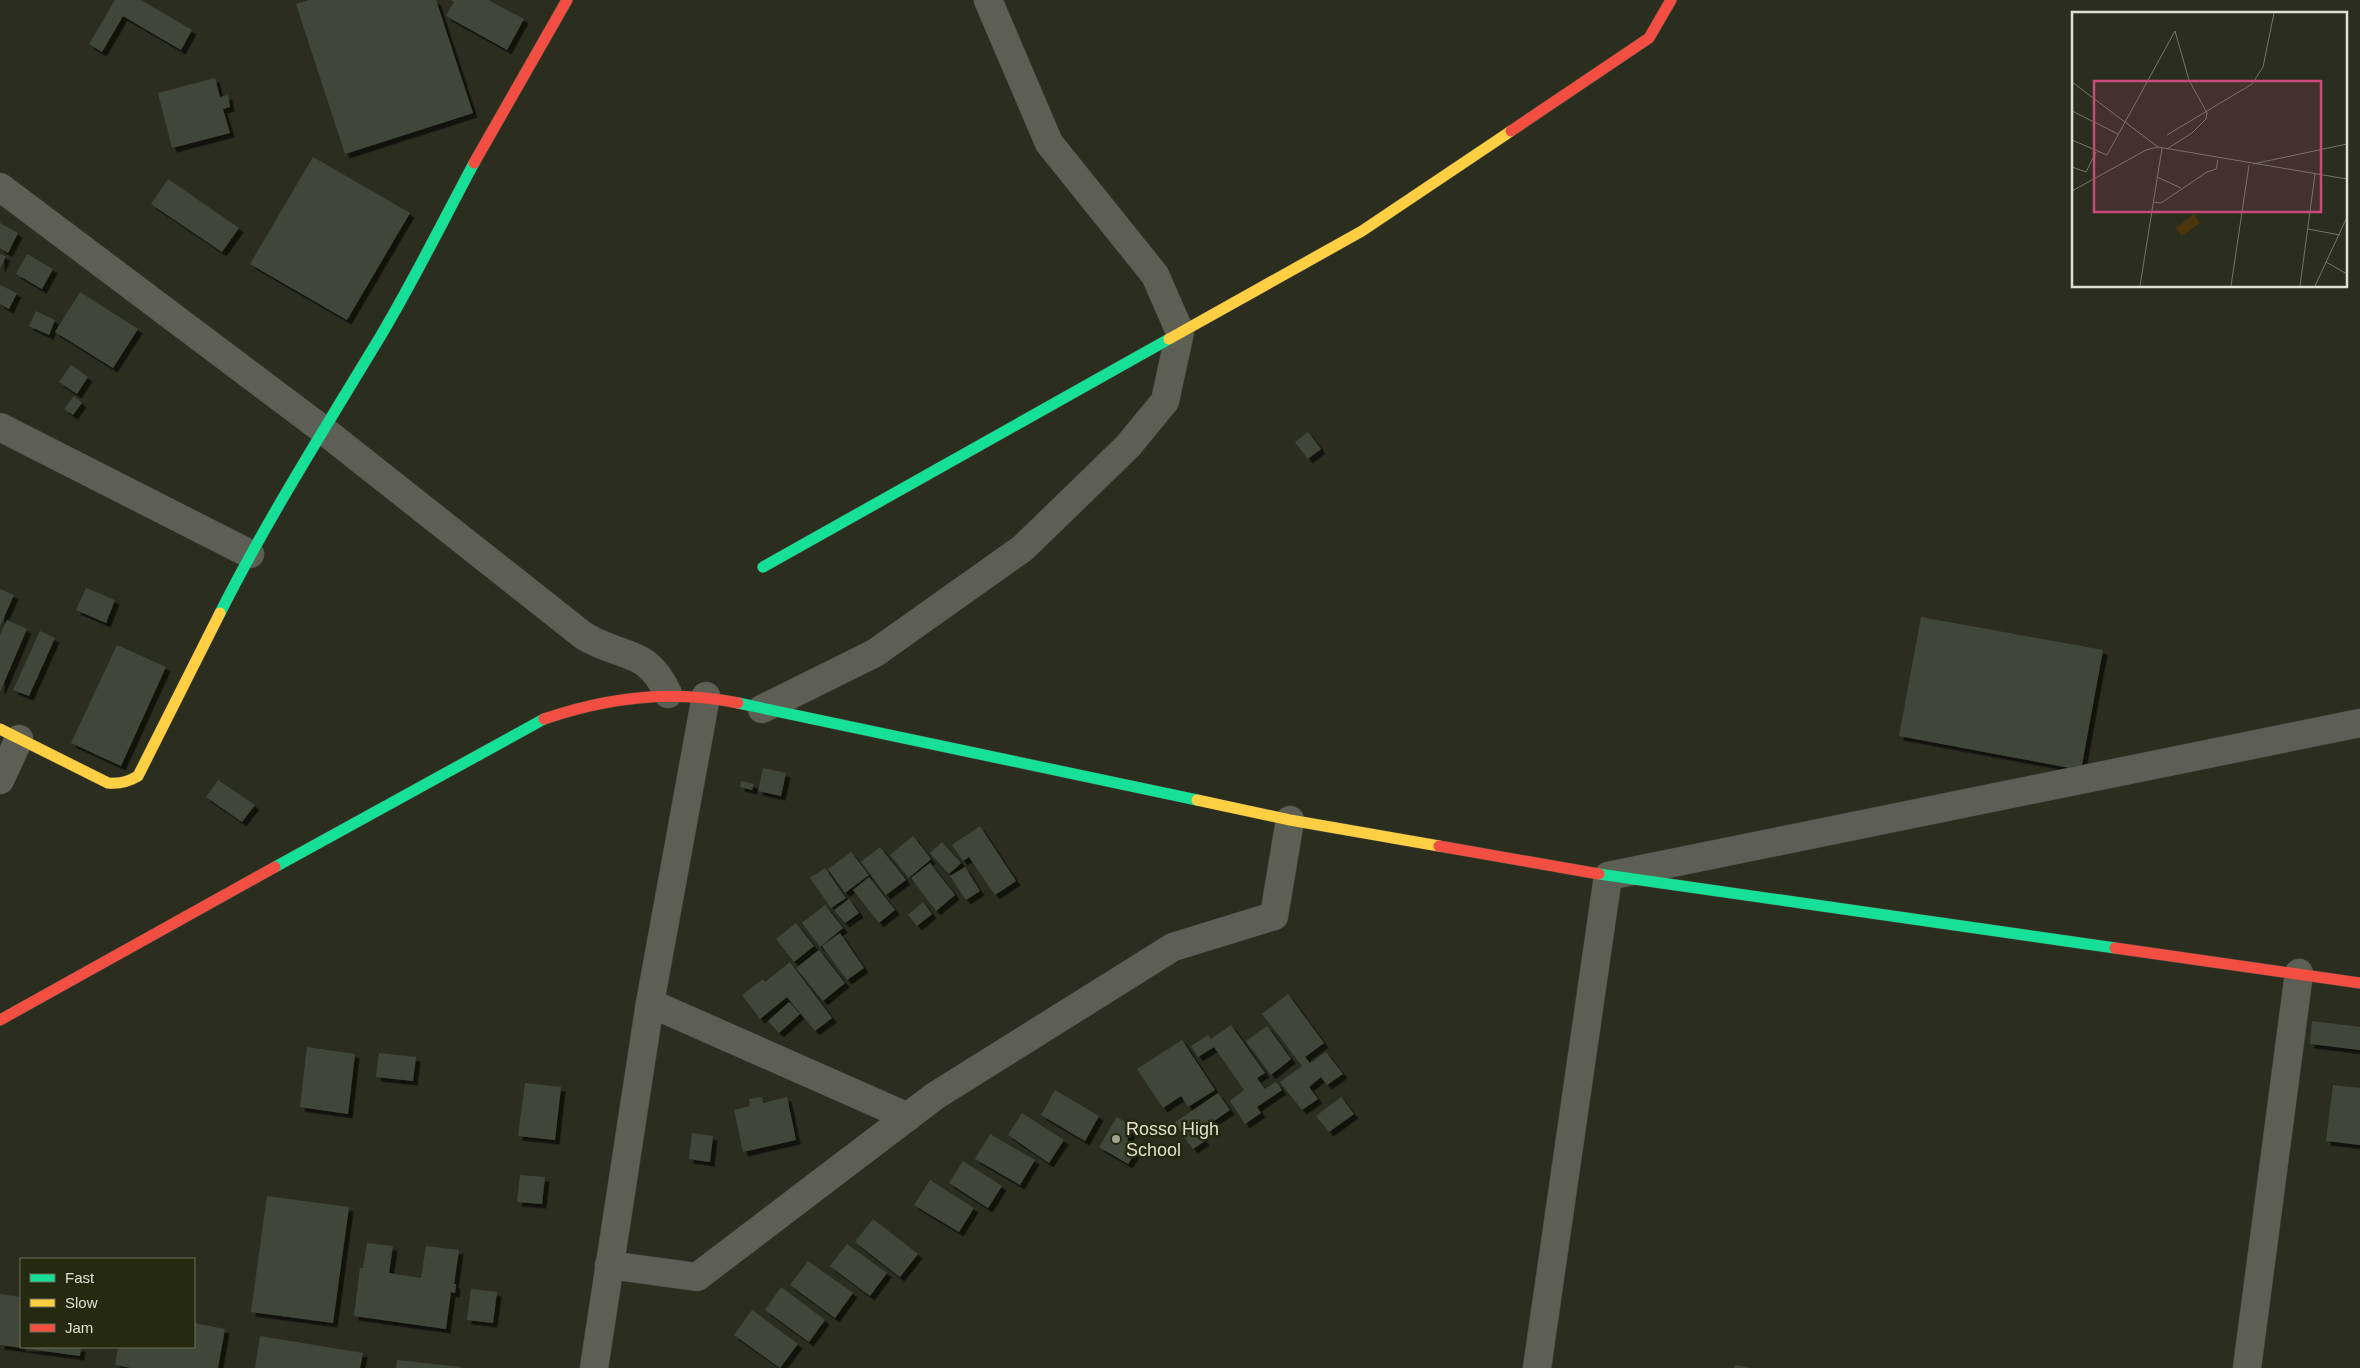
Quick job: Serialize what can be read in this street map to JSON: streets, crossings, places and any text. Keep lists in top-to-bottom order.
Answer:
{
  "places": ["Rosso High School"],
  "legend": ["Fast", "Slow", "Jam"]
}
